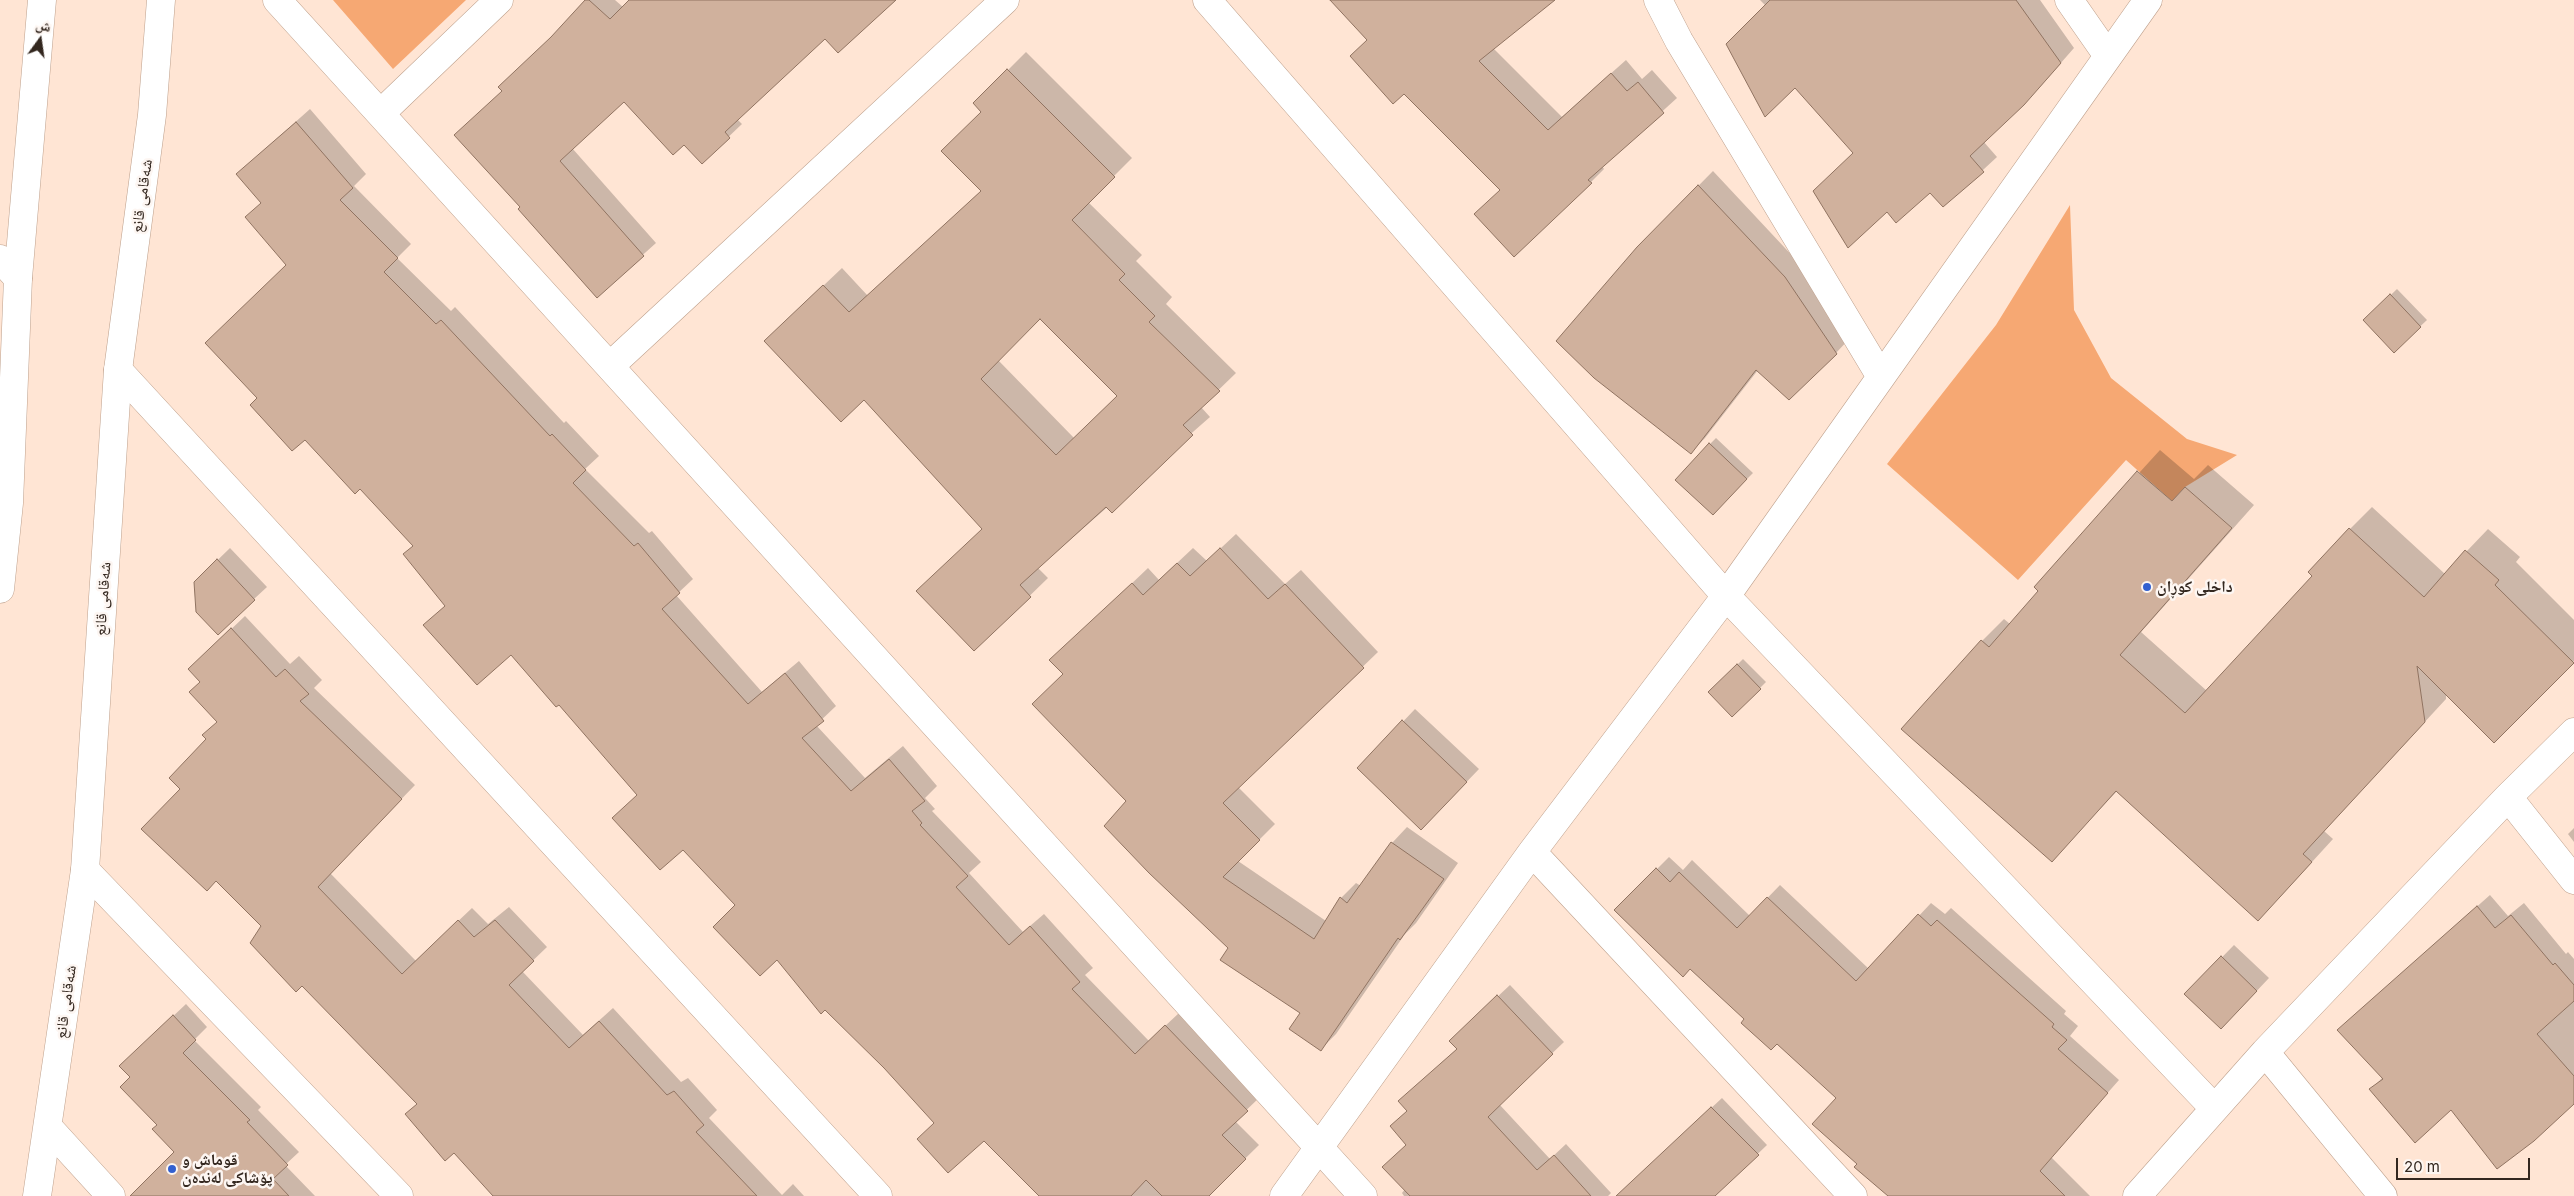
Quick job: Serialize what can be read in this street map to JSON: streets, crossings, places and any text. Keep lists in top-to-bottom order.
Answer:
{
  "streets": {
    "street": ["شەقامی قانع"]
  },
  "places": ["داخلی کوڕان", "قوماش و پۆشاکی لەندەن"],
  "scale_bar": "20 m",
  "north": "top"
}
